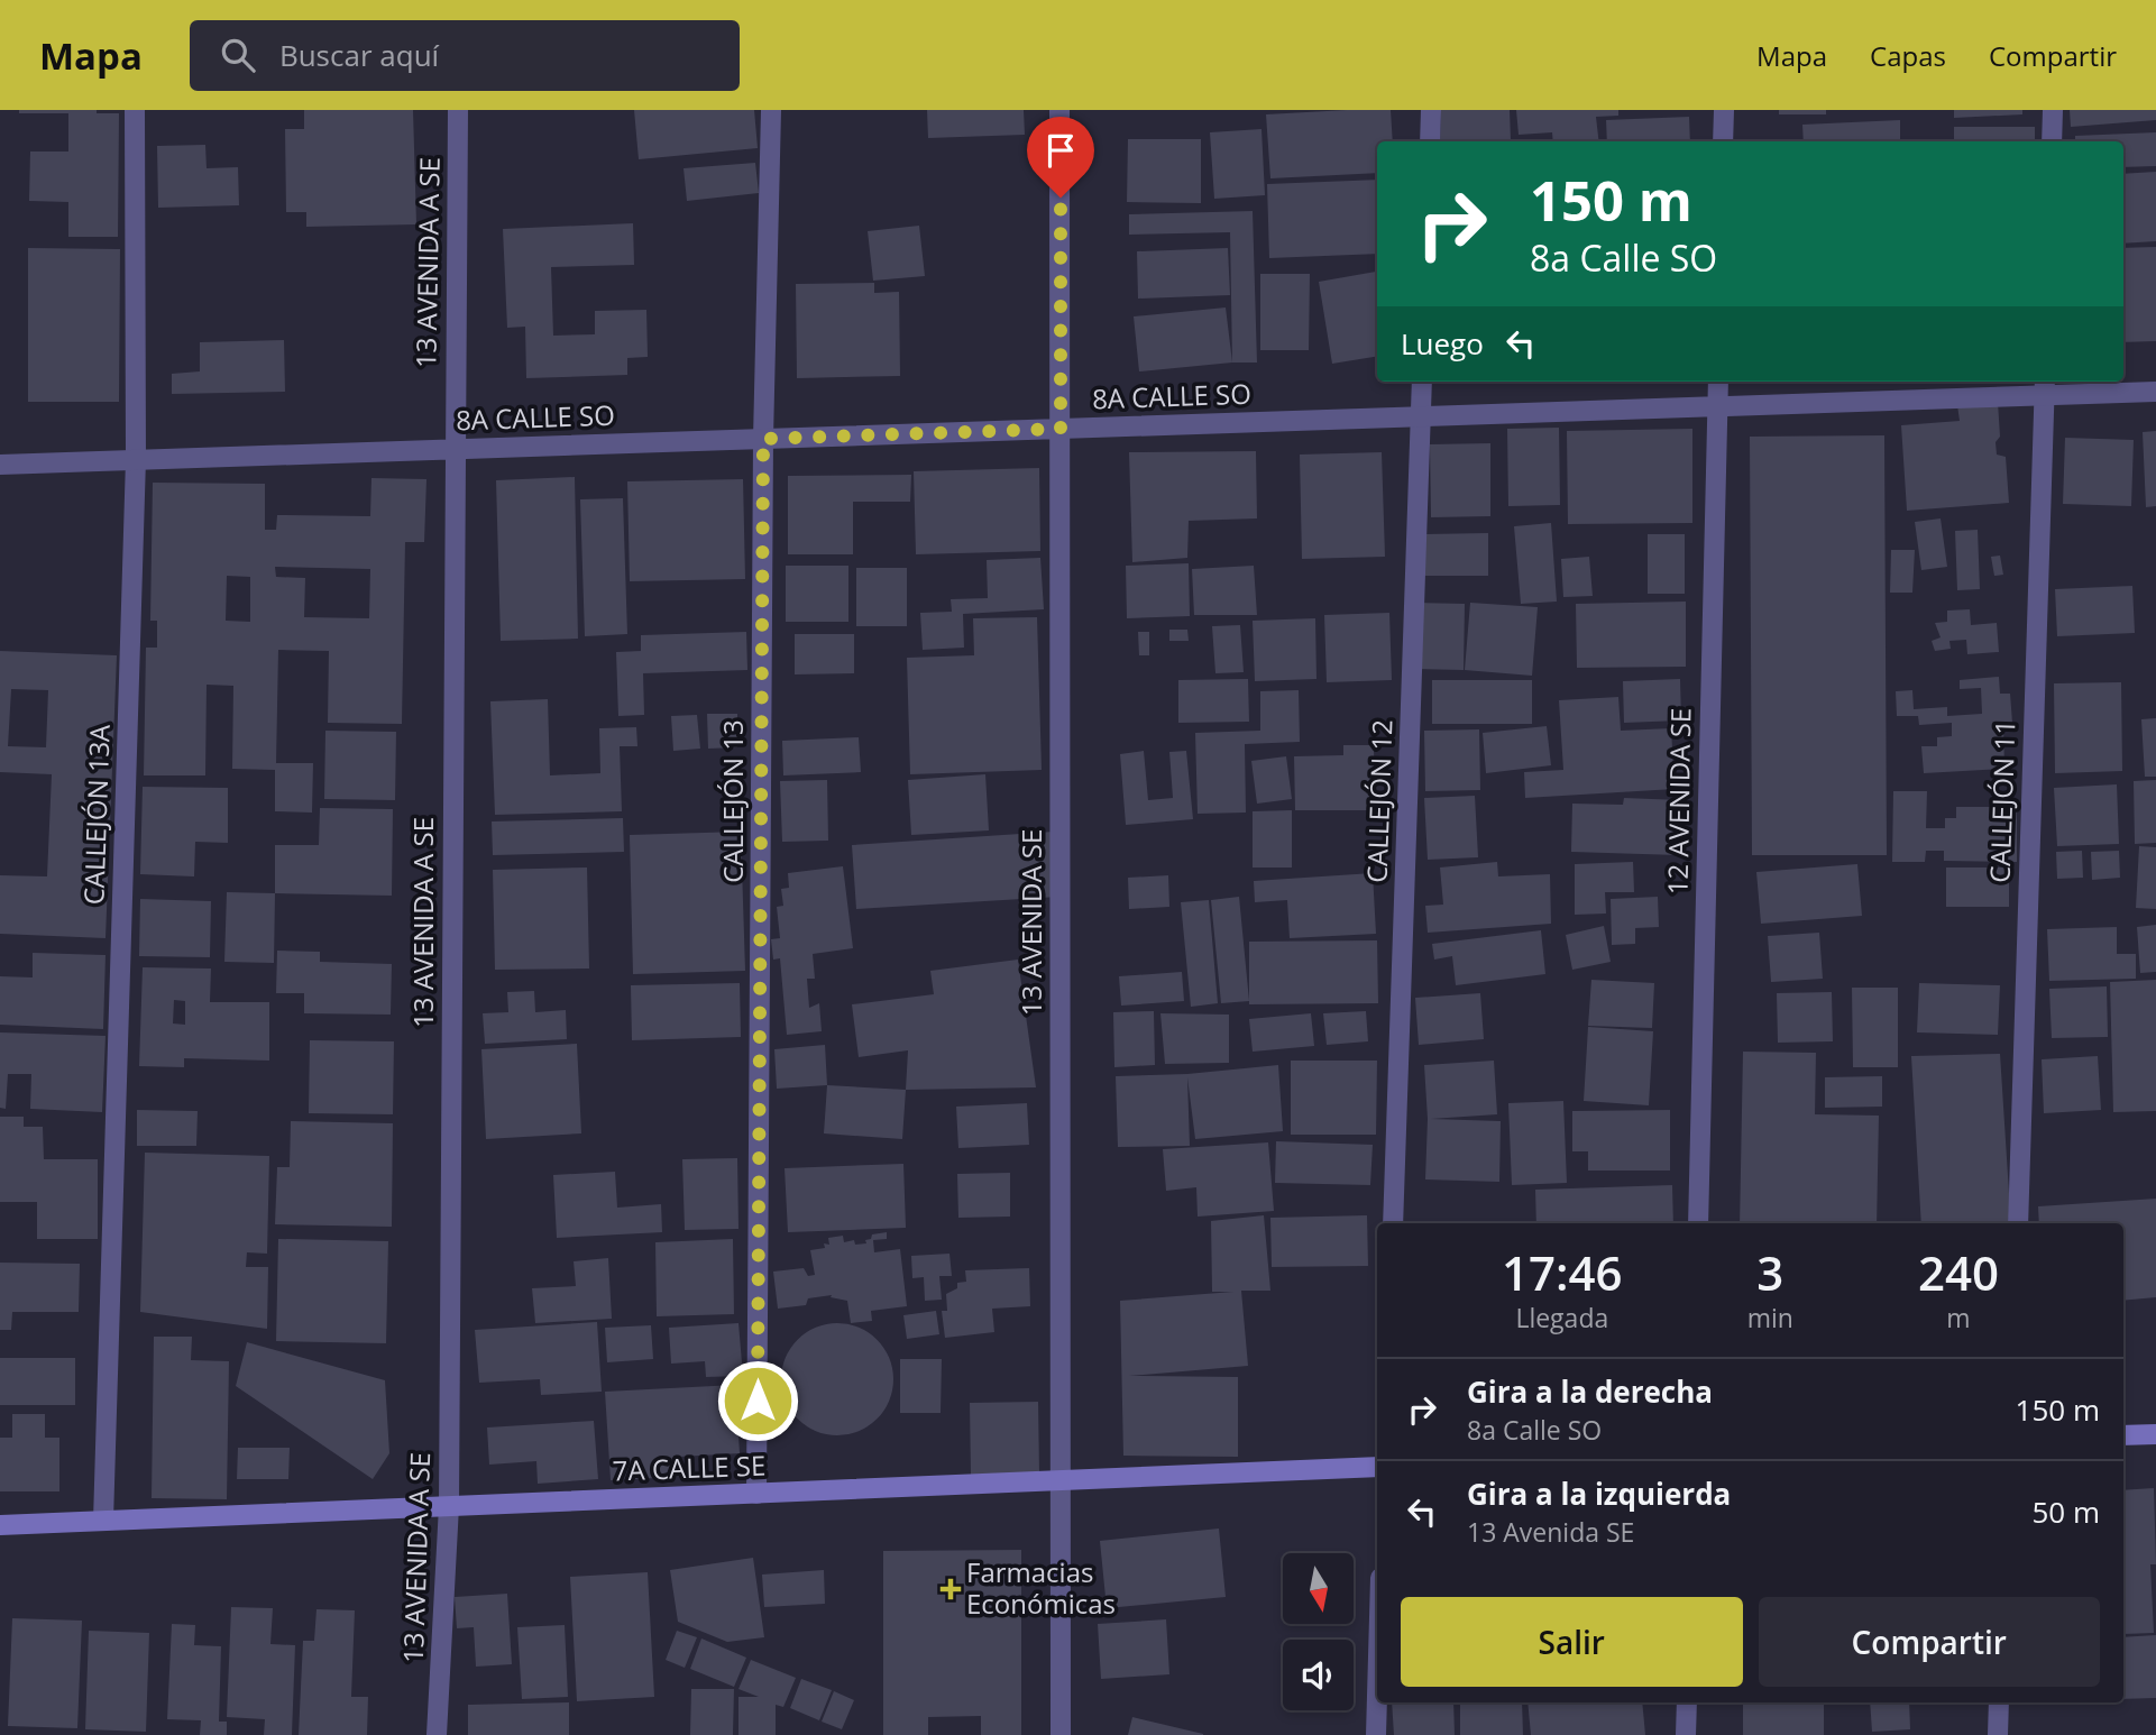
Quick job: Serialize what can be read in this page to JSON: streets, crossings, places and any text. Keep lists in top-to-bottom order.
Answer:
{
  "streets": {
    "main road": ["7A CALLE SE"],
    "street": [
      "13 AVENIDA A SE",
      "8A CALLE SO",
      "CALLEJÓN 13",
      "CALLEJÓN 12",
      "12 AVENIDA SE",
      "CALLEJÓN 11",
      "CALLEJÓN 13A",
      "13 AVENIDA SE"
    ]
  },
  "crossings": [
    ["13 AVENIDA A SE", "8A CALLE SO"],
    ["13 AVENIDA A SE", "7A CALLE SE"],
    ["8A CALLE SO", "CALLEJÓN 13"],
    ["8A CALLE SO", "CALLEJÓN 12"],
    ["8A CALLE SO", "12 AVENIDA SE"],
    ["8A CALLE SO", "CALLEJÓN 11"],
    ["8A CALLE SO", "CALLEJÓN 13A"],
    ["8A CALLE SO", "13 AVENIDA SE"],
    ["CALLEJÓN 13", "7A CALLE SE"],
    ["CALLEJÓN 13A", "7A CALLE SE"],
    ["13 AVENIDA SE", "7A CALLE SE"]
  ],
  "places": {
    "health": ["Farmacias Económicas"]
  },
  "north": "bottom",
  "page": {
    "header": "Mapa",
    "search": "Buscar aquí",
    "nav": ["Mapa", "Capas", "Compartir"],
    "turn": ["150 m", "8a Calle SO"],
    "then": "Luego",
    "eta": [
      "17:46",
      "Llegada",
      "3",
      "min",
      "240",
      "m"
    ],
    "list": [
      {
        "name": "Gira a la derecha",
        "note": "8a Calle SO",
        "value": "150 m"
      },
      {
        "name": "Gira a la izquierda",
        "note": "13 Avenida SE",
        "value": "50 m"
      }
    ],
    "buttons": ["Salir", "Compartir"]
  }
}
